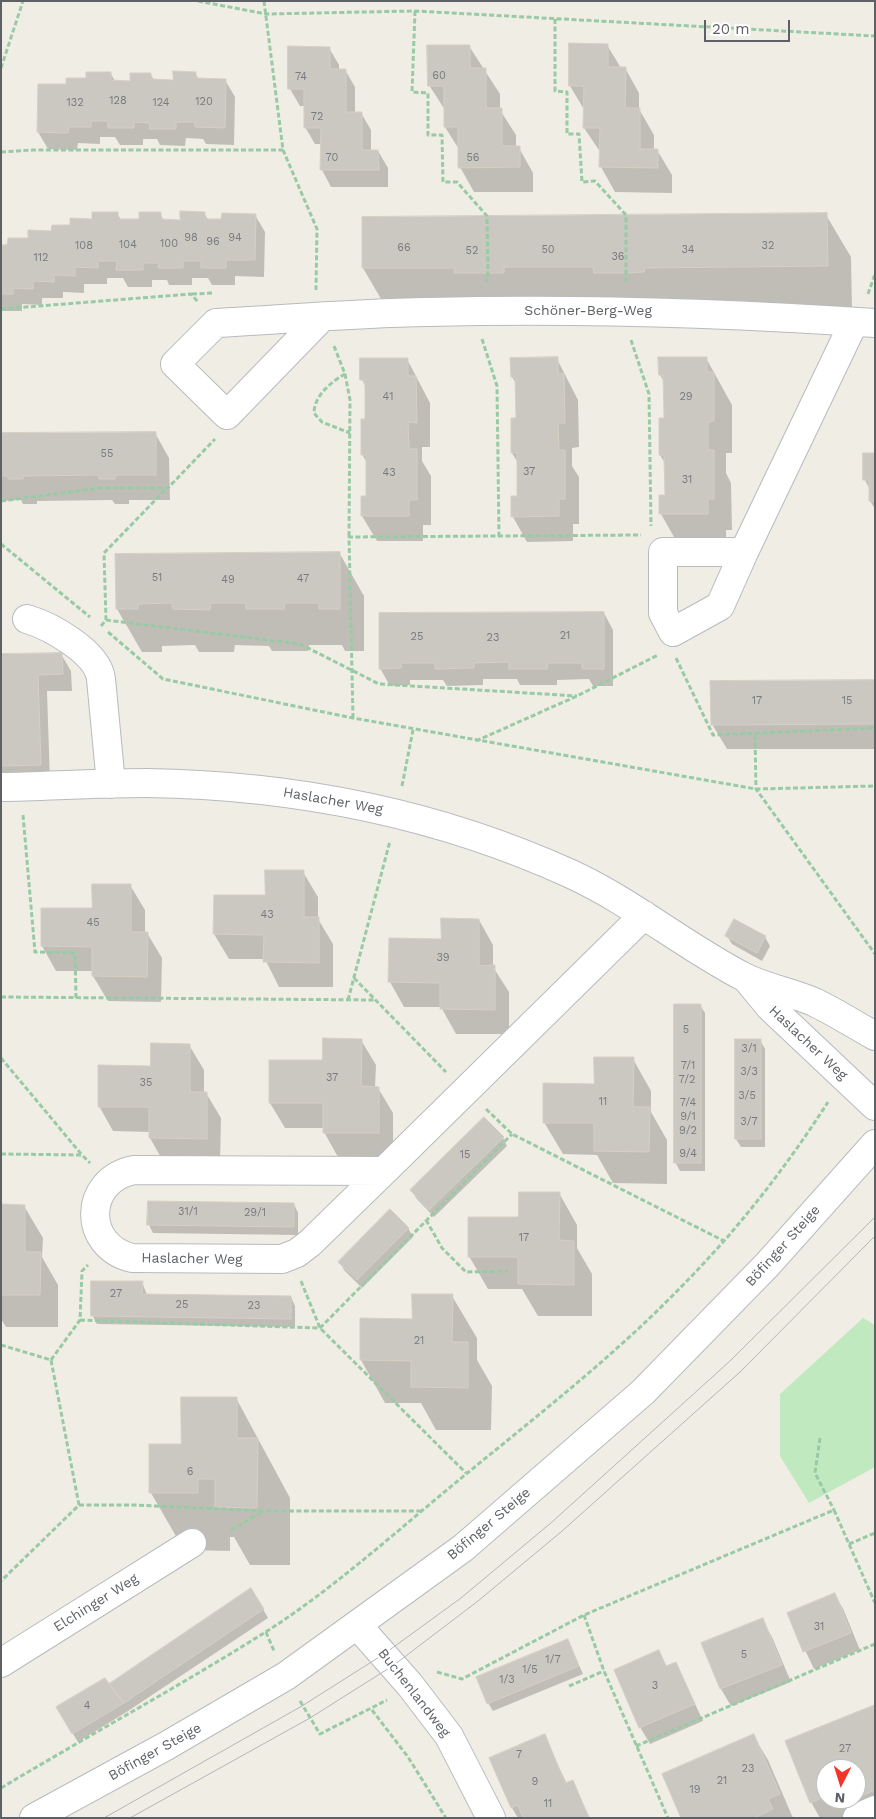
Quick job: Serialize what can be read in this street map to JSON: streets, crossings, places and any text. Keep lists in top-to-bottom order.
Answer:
{
  "streets": {
    "street": [
      "Schöner-Berg-Weg",
      "Haslacher Weg",
      "Böfinger Steige",
      "Elchinger Weg",
      "Buchenlandweg"
    ]
  },
  "crossings": [
    ["Böfinger Steige", "Buchenlandweg"]
  ],
  "house_numbers": [
    "60",
    "74",
    "128",
    "120",
    "132",
    "124",
    "72",
    "70",
    "56",
    "98",
    "94",
    "96",
    "100",
    "104",
    "108",
    "32",
    "66",
    "50",
    "34",
    "52",
    "36",
    "112",
    "41",
    "29",
    "55",
    "37",
    "43",
    "31",
    "51",
    "47",
    "49",
    "21",
    "25",
    "23",
    "17",
    "15",
    "43",
    "45",
    "39",
    "5",
    "3/1",
    "7/1",
    "3/3",
    "37",
    "7/2",
    "35",
    "3/5",
    "11",
    "7/4",
    "9/1",
    "3/7",
    "9/2",
    "9/4",
    "15",
    "31/1",
    "29/1",
    "17",
    "27",
    "25",
    "23",
    "21",
    "6",
    "31",
    "5",
    "1/7",
    "1/5",
    "1/3",
    "3",
    "4",
    "27",
    "7",
    "23",
    "21",
    "9",
    "19",
    "11"
  ],
  "scale_bar": "20 m",
  "north": "bottom"
}
